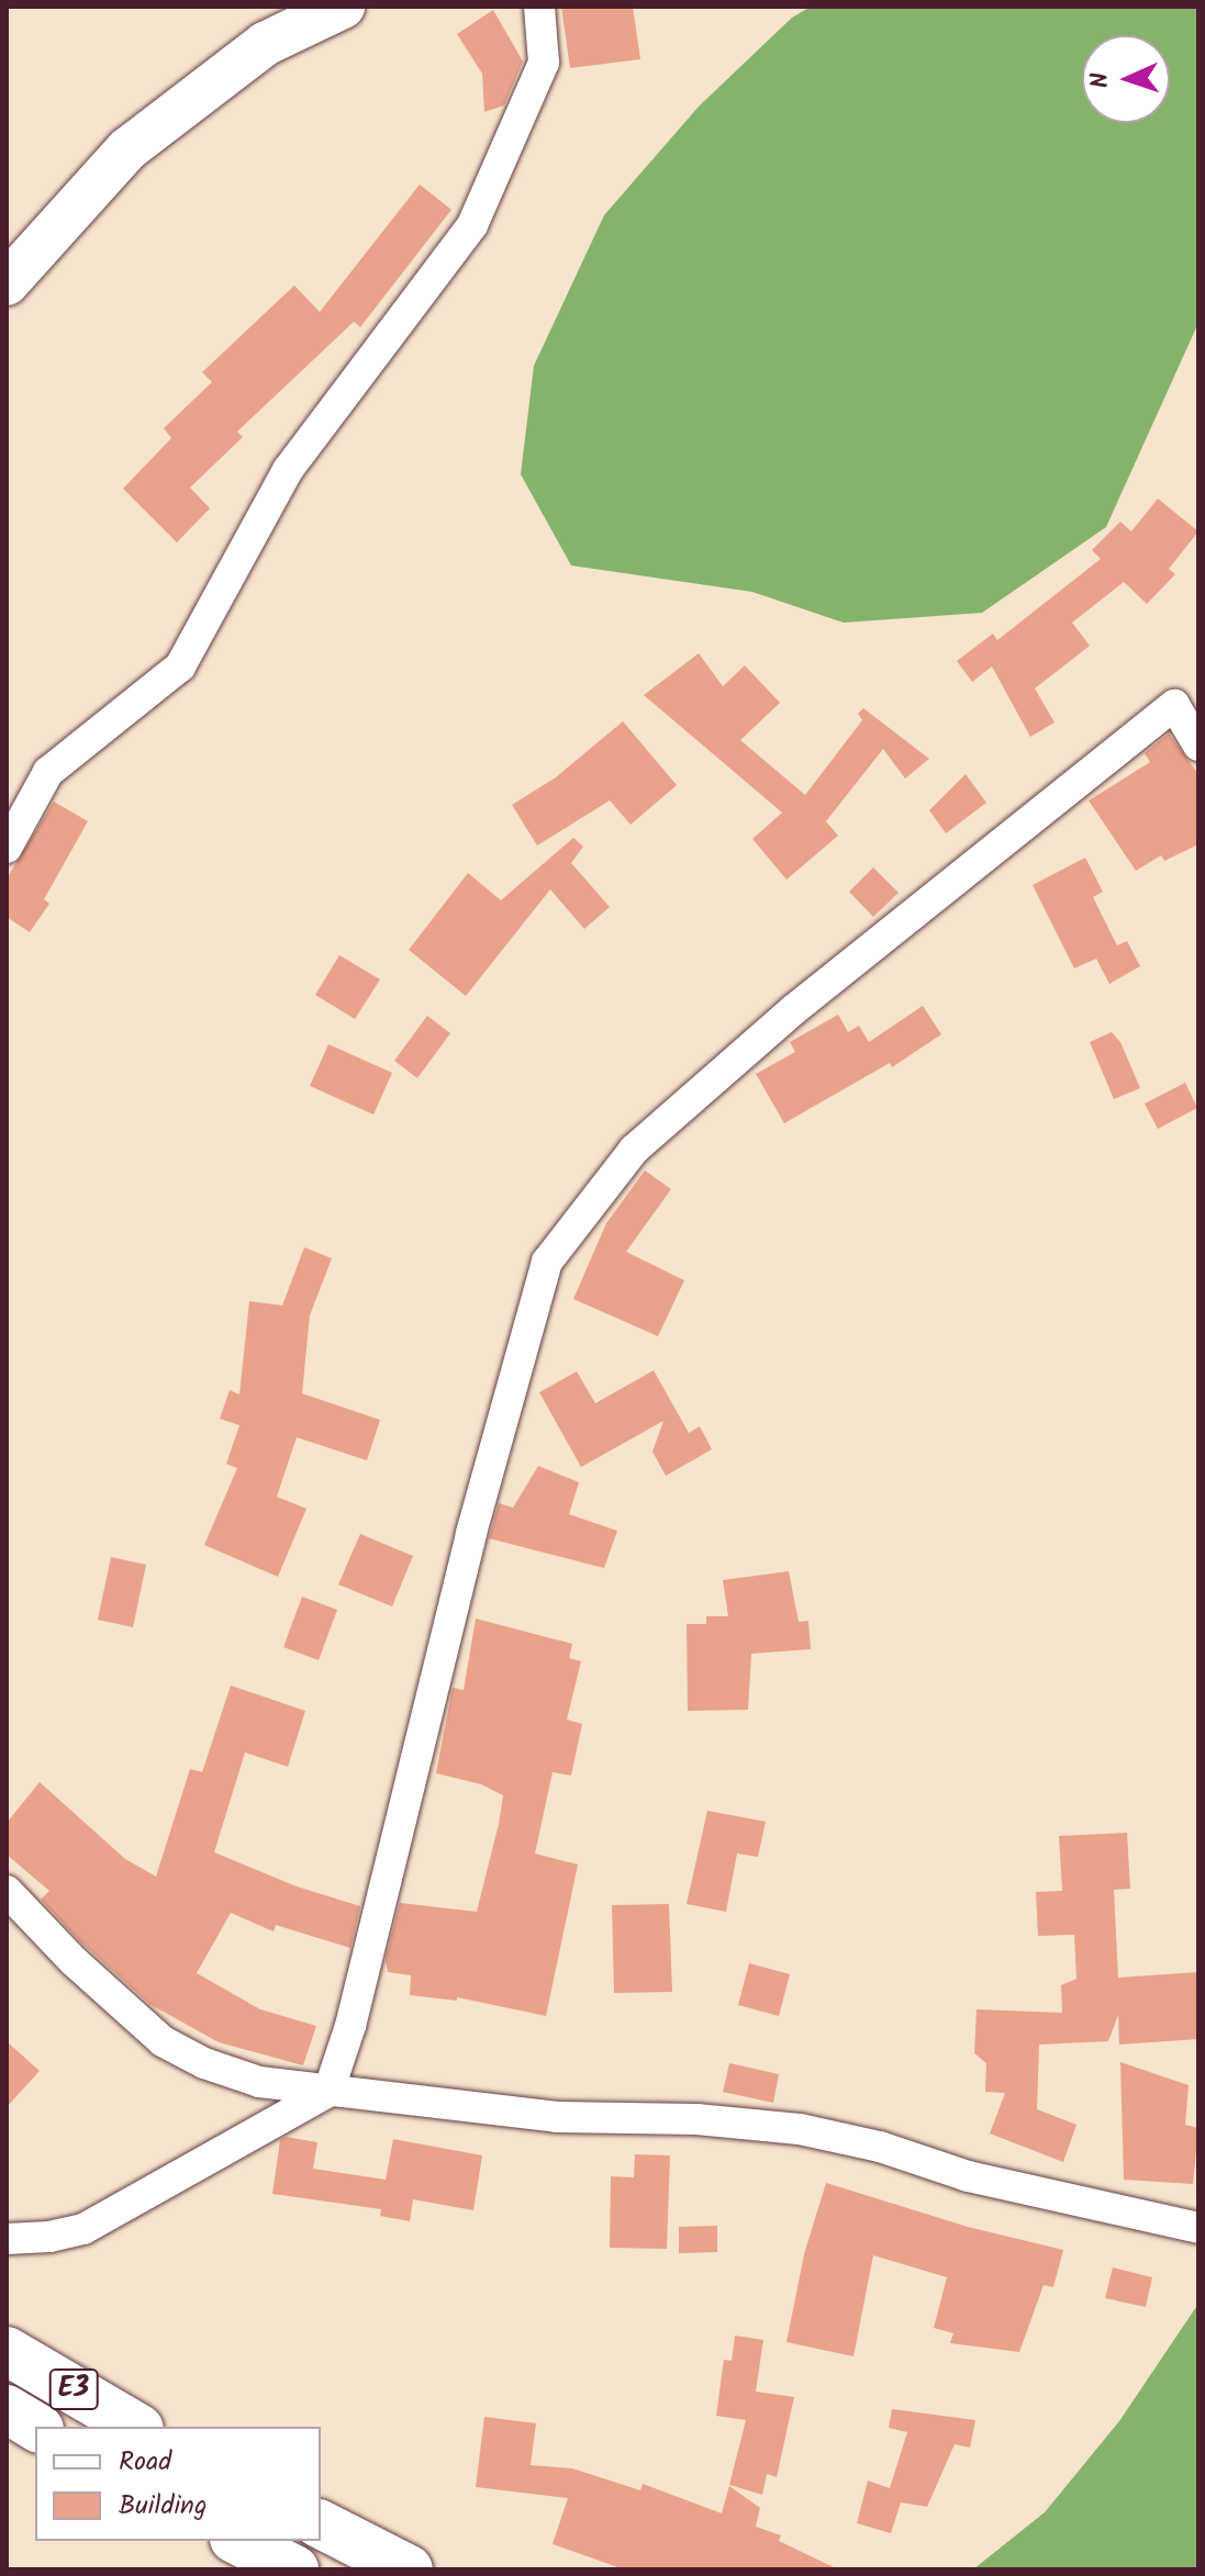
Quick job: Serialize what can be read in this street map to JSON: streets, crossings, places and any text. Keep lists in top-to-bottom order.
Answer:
{
  "streets": {
    "highway": ["E3"]
  },
  "legend": ["Road", "Building"],
  "north": "left"
}
